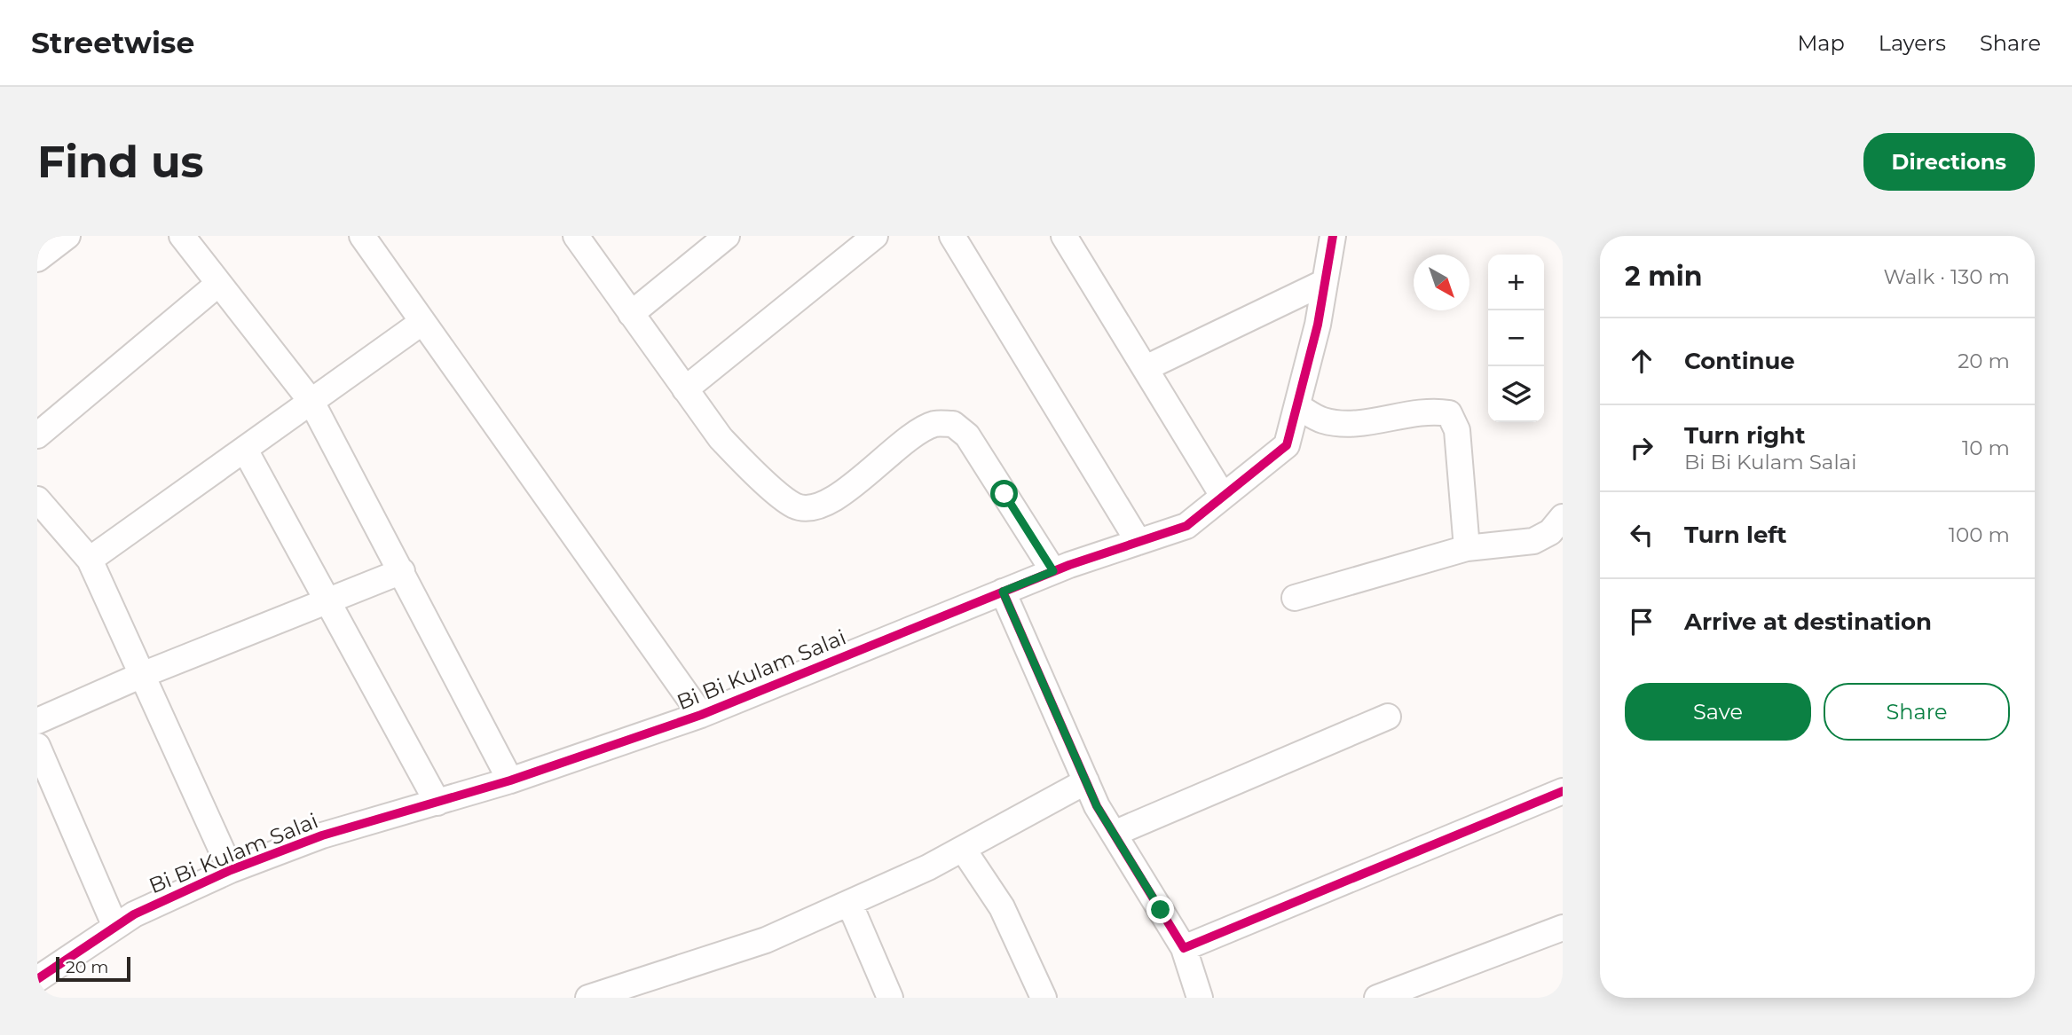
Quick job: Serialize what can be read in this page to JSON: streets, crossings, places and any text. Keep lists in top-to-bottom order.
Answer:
{
  "streets": {
    "street": ["Bi Bi Kulam Salai"]
  },
  "scale_bar": "20 m",
  "north": "bottom right",
  "page": {
    "header": "Streetwise",
    "nav": ["Map", "Layers", "Share"],
    "buttons": [
      "Directions",
      ["Save", "Share"]
    ],
    "title": "Find us",
    "heading": ["2 min", "Walk · 130 m"],
    "map_buttons": ["+", "−"],
    "list": [
      ["Continue", "20 m"],
      ["Turn right", "Bi Bi Kulam Salai", "10 m"],
      ["Turn left", "100 m"],
      "Arrive at destination"
    ],
    "scale": "20 m"
  }
}
